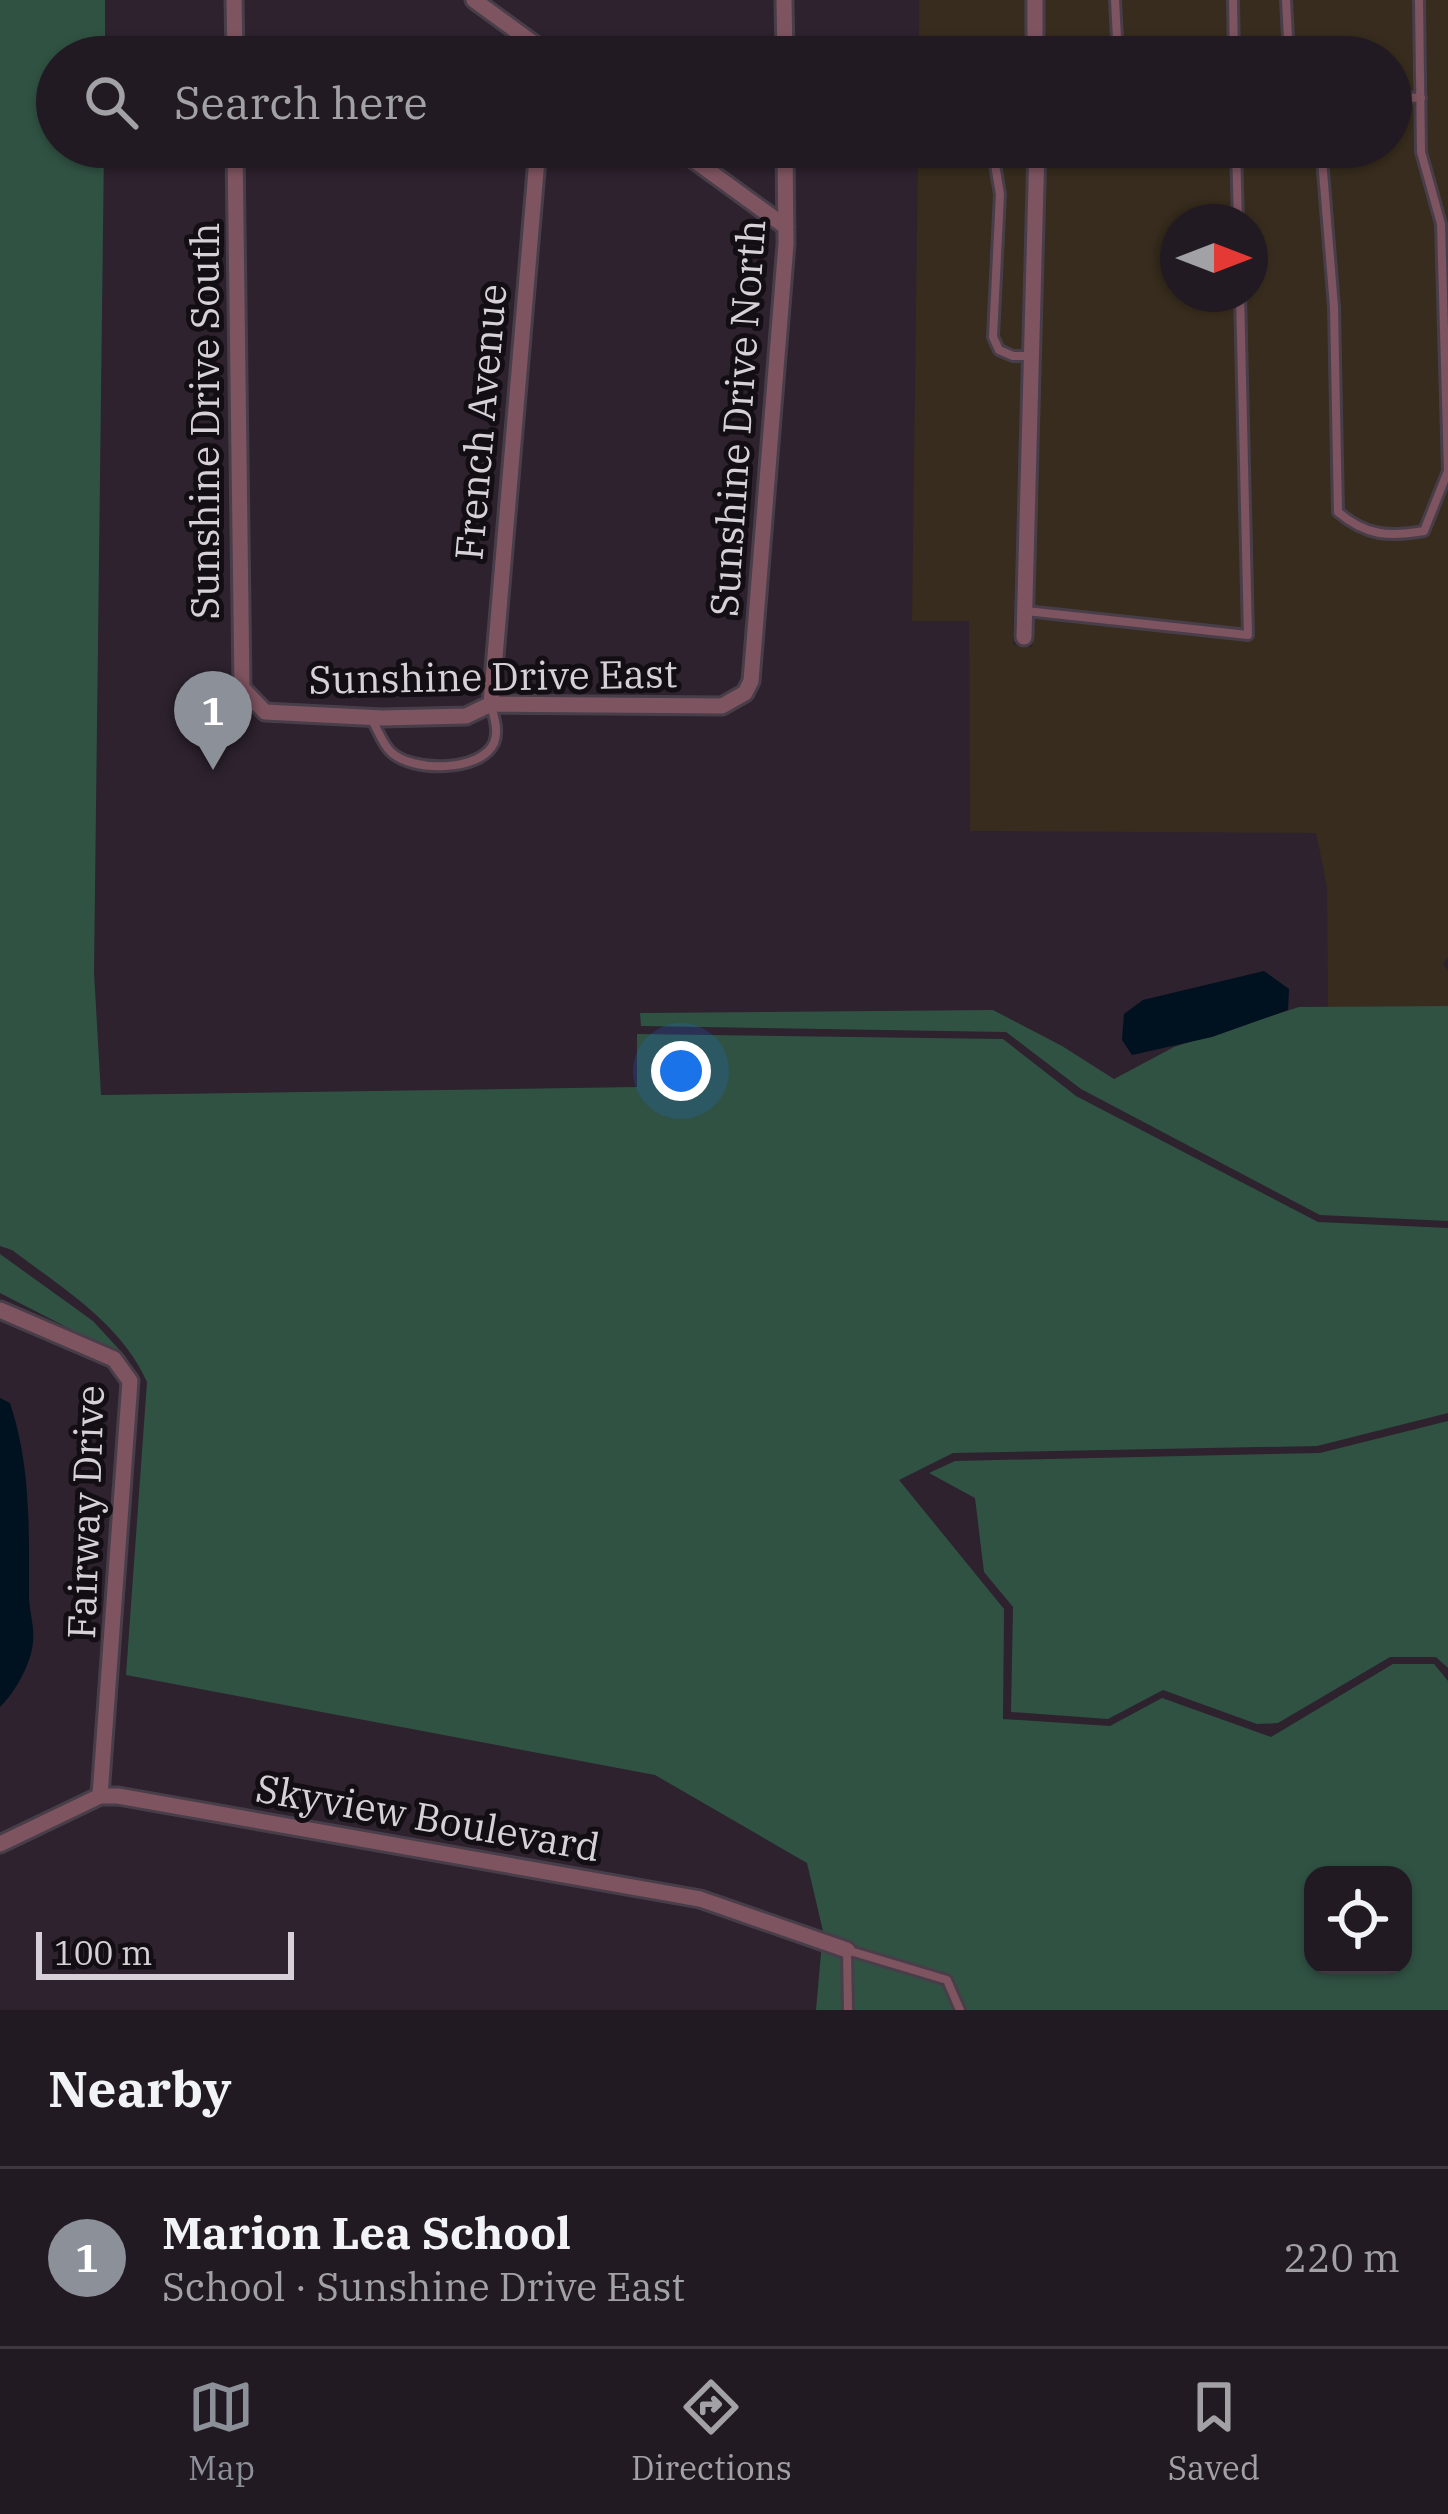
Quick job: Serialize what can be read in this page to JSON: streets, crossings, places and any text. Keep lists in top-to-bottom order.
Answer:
{
  "streets": {
    "street": [
      "Sunshine Drive North",
      "Sunshine Drive South",
      "French Avenue",
      "Sunshine Drive East",
      "Fairway Drive",
      "Skyview Boulevard"
    ]
  },
  "crossings": [
    ["Sunshine Drive North", "Sunshine Drive East"],
    ["Sunshine Drive South", "Sunshine Drive East"],
    ["French Avenue", "Sunshine Drive East"],
    ["Fairway Drive", "Skyview Boulevard"]
  ],
  "scale_bar": "100 m",
  "north": "right",
  "page": {
    "search": "Search here",
    "pins": "1",
    "scale": "100 m",
    "heading": "Nearby",
    "list": [
      {
        "mark": "1",
        "name": "Marion Lea School",
        "note": "School · Sunshine Drive East",
        "value": "220 m"
      }
    ],
    "nav": ["Map", "Directions", "Saved"]
  }
}
